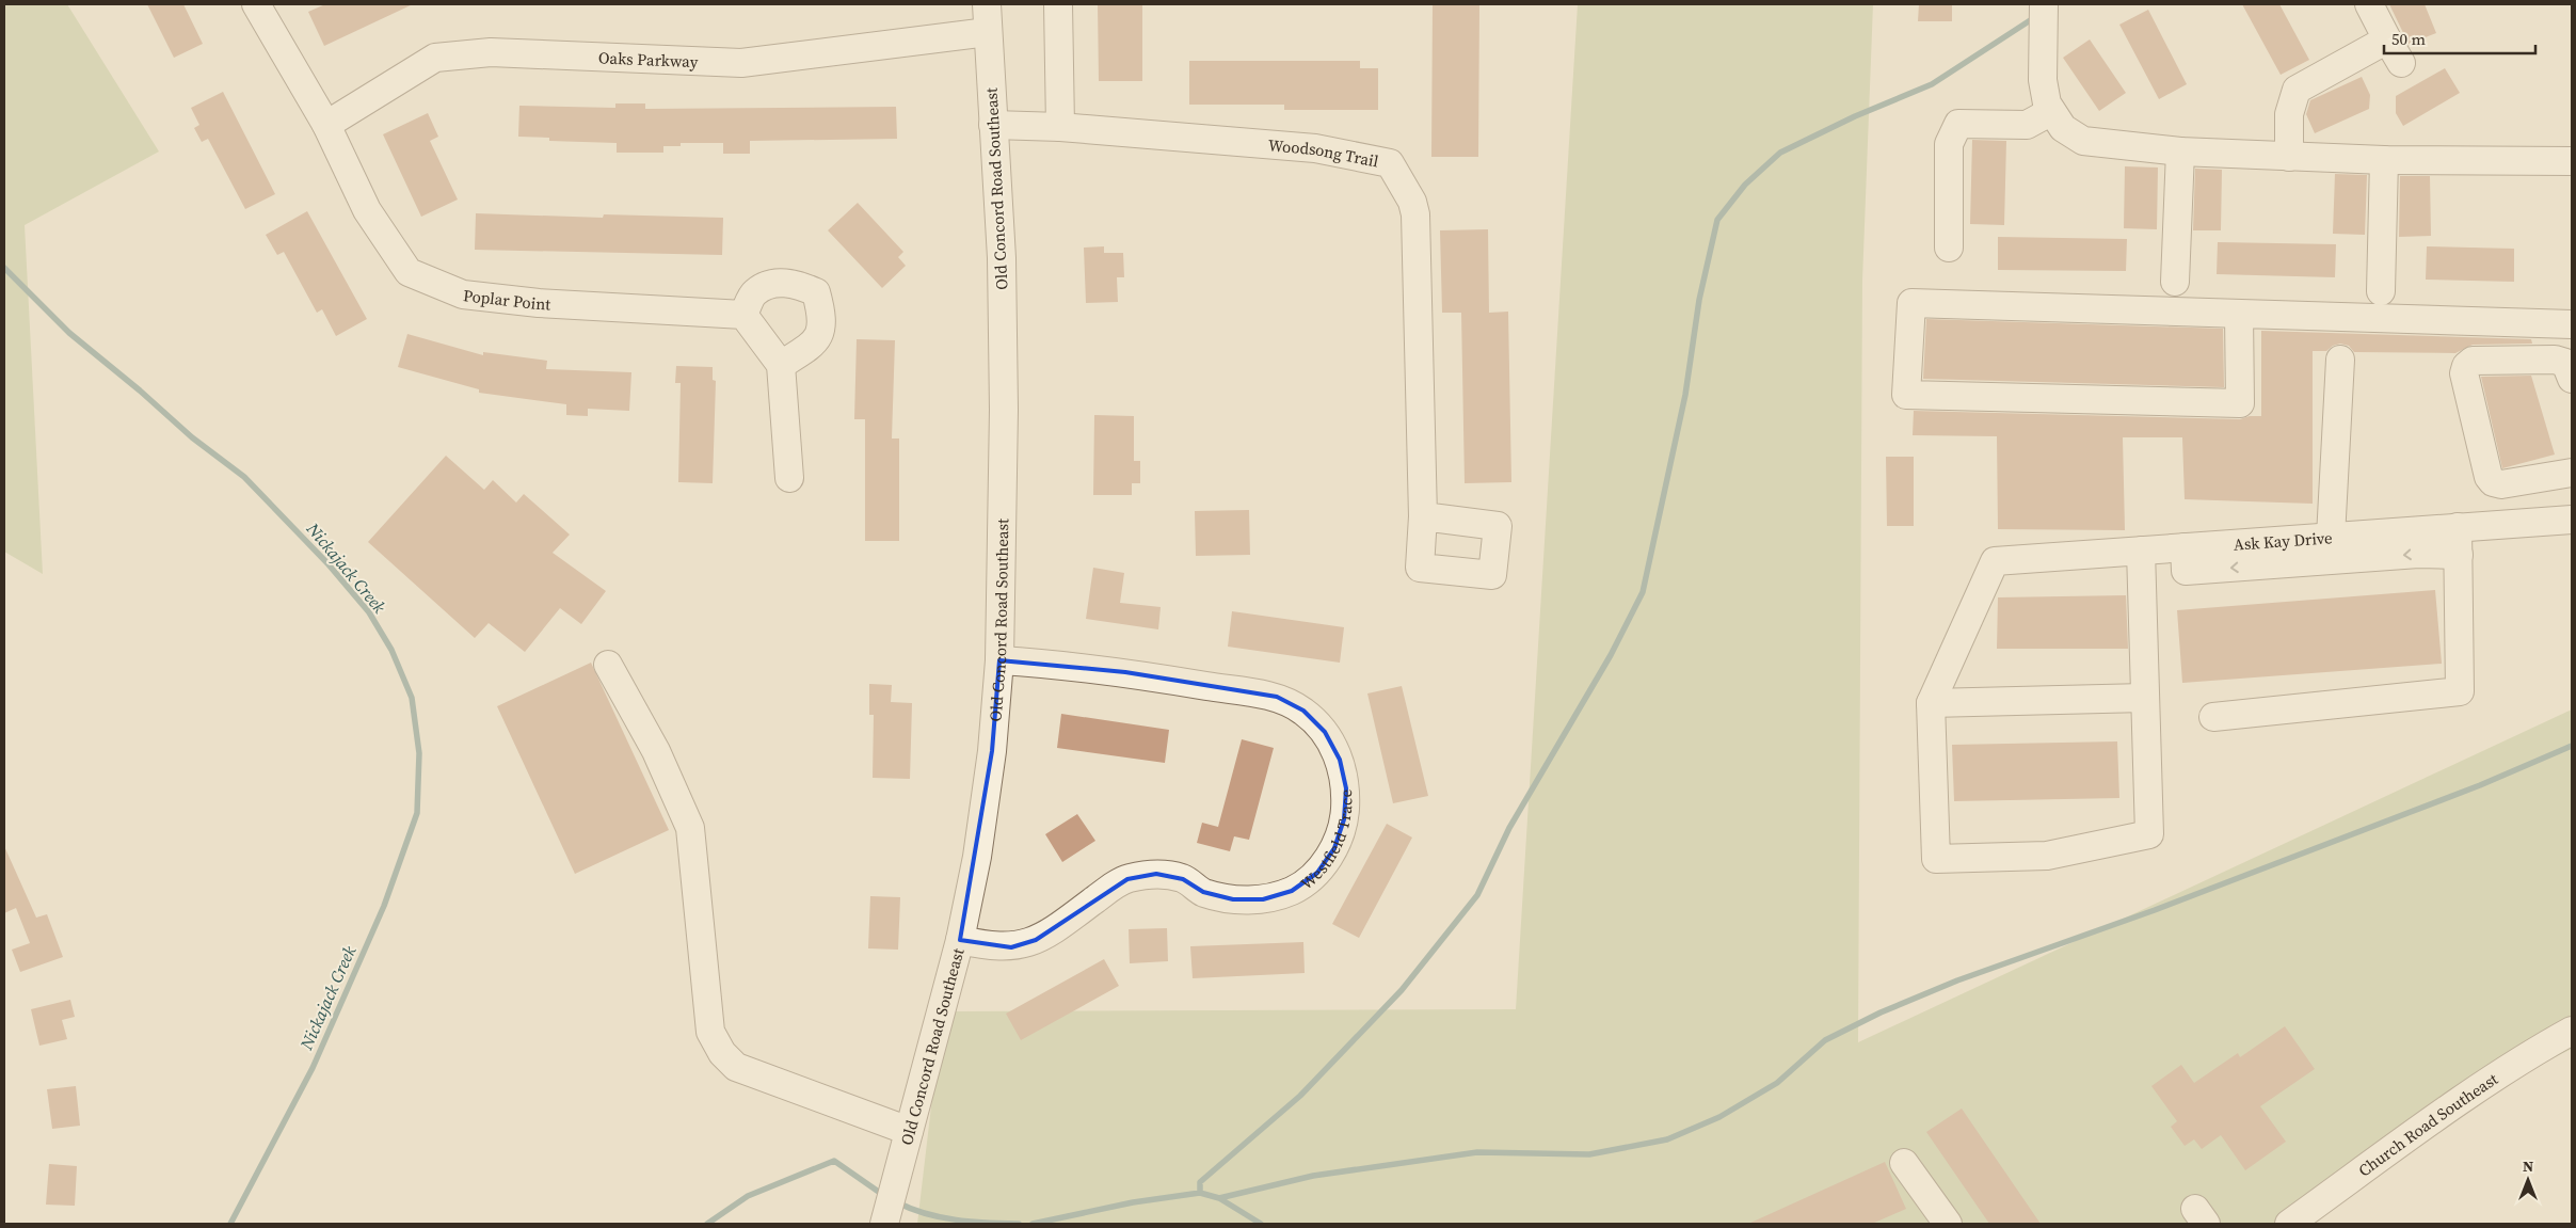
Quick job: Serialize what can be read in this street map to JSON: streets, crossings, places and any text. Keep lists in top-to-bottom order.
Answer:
{
  "streets": {
    "street": [
      "Oaks Parkway",
      "Woodsong Trail",
      "Old Concord Road Southeast",
      "Poplar Point",
      "Ask Kay Drive",
      "Westfield Trace",
      "Church Road Southeast"
    ]
  },
  "crossings": [
    ["Oaks Parkway", "Old Concord Road Southeast"],
    ["Oaks Parkway", "Poplar Point"],
    ["Woodsong Trail", "Old Concord Road Southeast"],
    ["Old Concord Road Southeast", "Westfield Trace"]
  ],
  "water": ["Nickajack Creek"],
  "scale_bar": "50 m",
  "north": "top"
}
